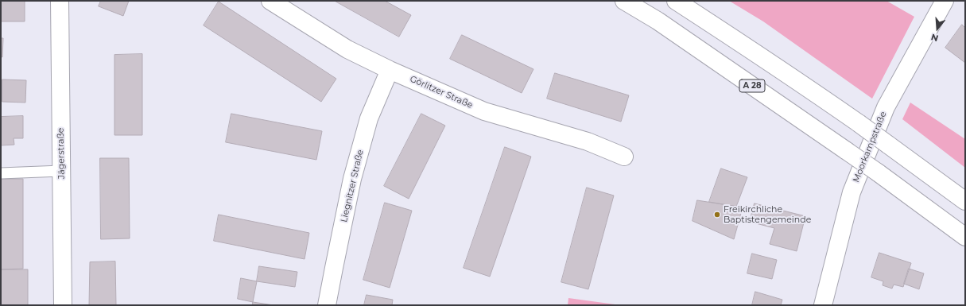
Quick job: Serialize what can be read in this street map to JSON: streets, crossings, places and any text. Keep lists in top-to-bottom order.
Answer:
{
  "streets": {
    "main road": [
      "A 28",
      "Görlitzer Straße",
      "Moorkampstraße",
      "Jägerstraße",
      "Liegnitzer Straße"
    ]
  },
  "crossings": [
    ["Görlitzer Straße", "Liegnitzer Straße"]
  ],
  "places": ["Freikirchliche Baptistengemeinde"],
  "north": "bottom"
}
